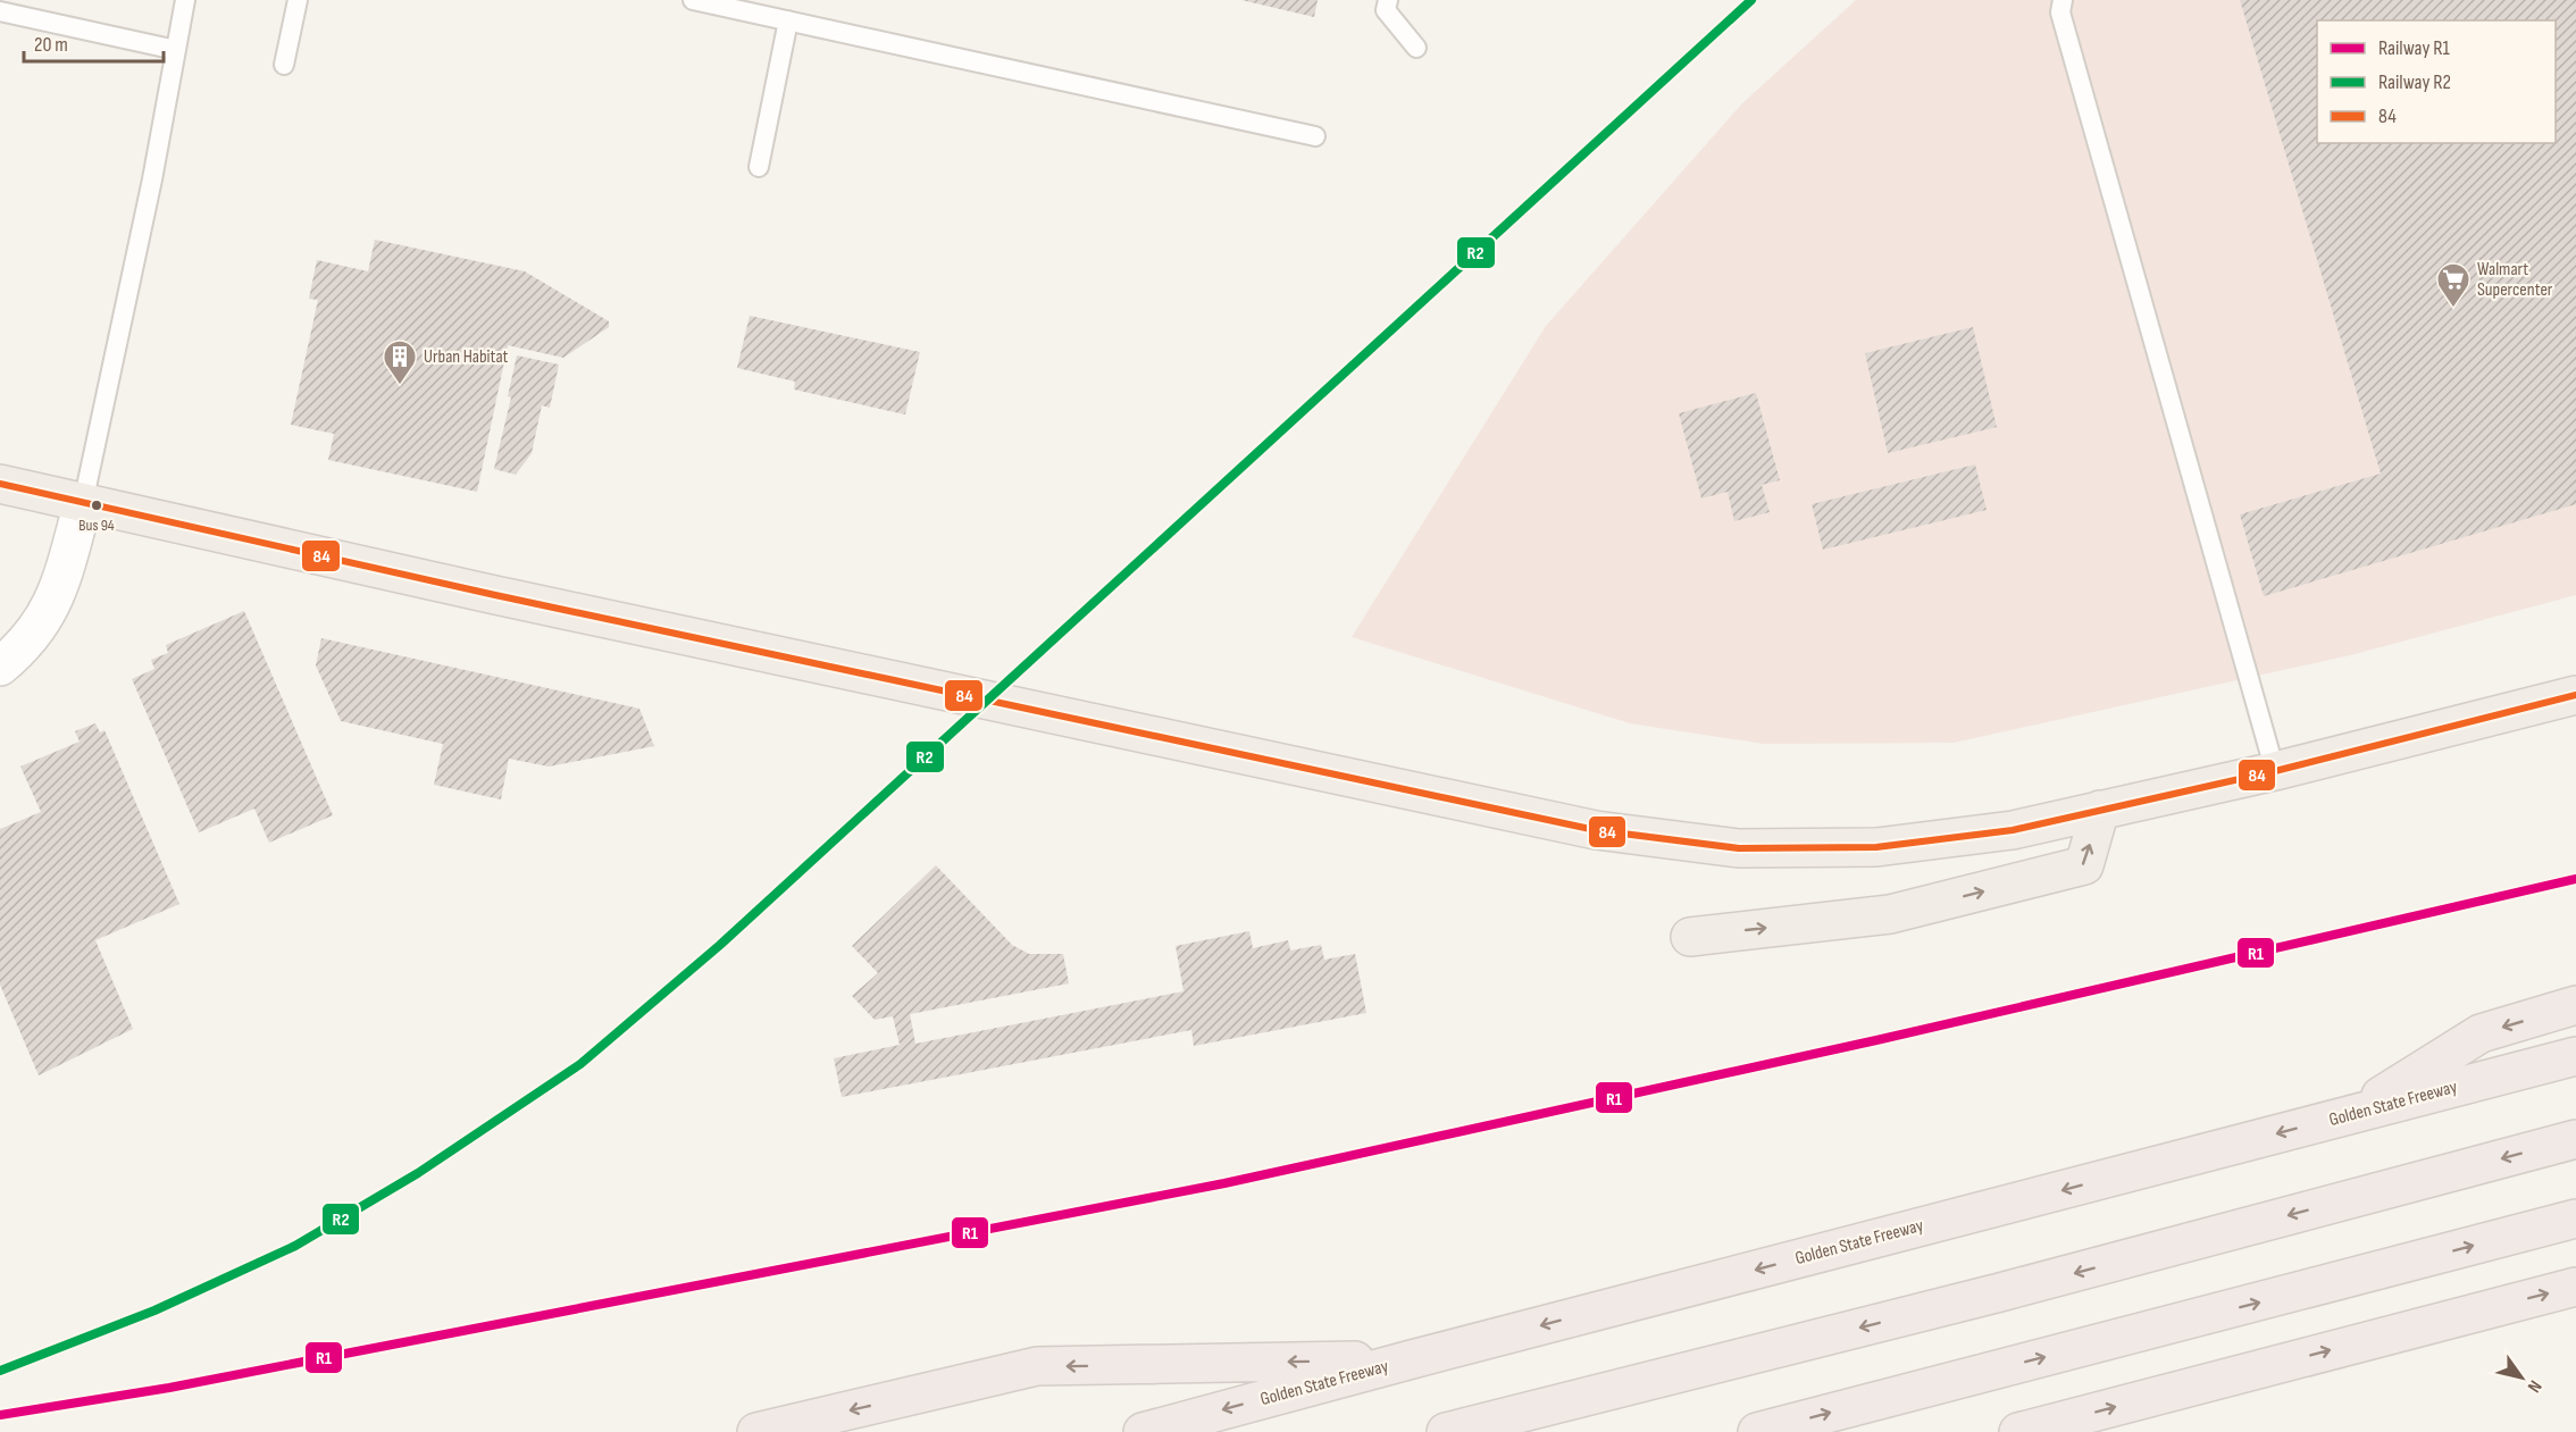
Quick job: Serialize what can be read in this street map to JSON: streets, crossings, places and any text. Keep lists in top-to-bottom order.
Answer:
{
  "streets": {
    "highway": ["Golden State Freeway"]
  },
  "places": {
    "supermarket": ["Walmart Supercenter"],
    "building": ["Urban Habitat"],
    "other": ["Bus 94"]
  },
  "lines": ["rail line R2", "transit line 84", "rail line R1"],
  "legend": ["Railway R1", "Railway R2", "84"],
  "scale_bar": "20 m",
  "north": "bottom right"
}
